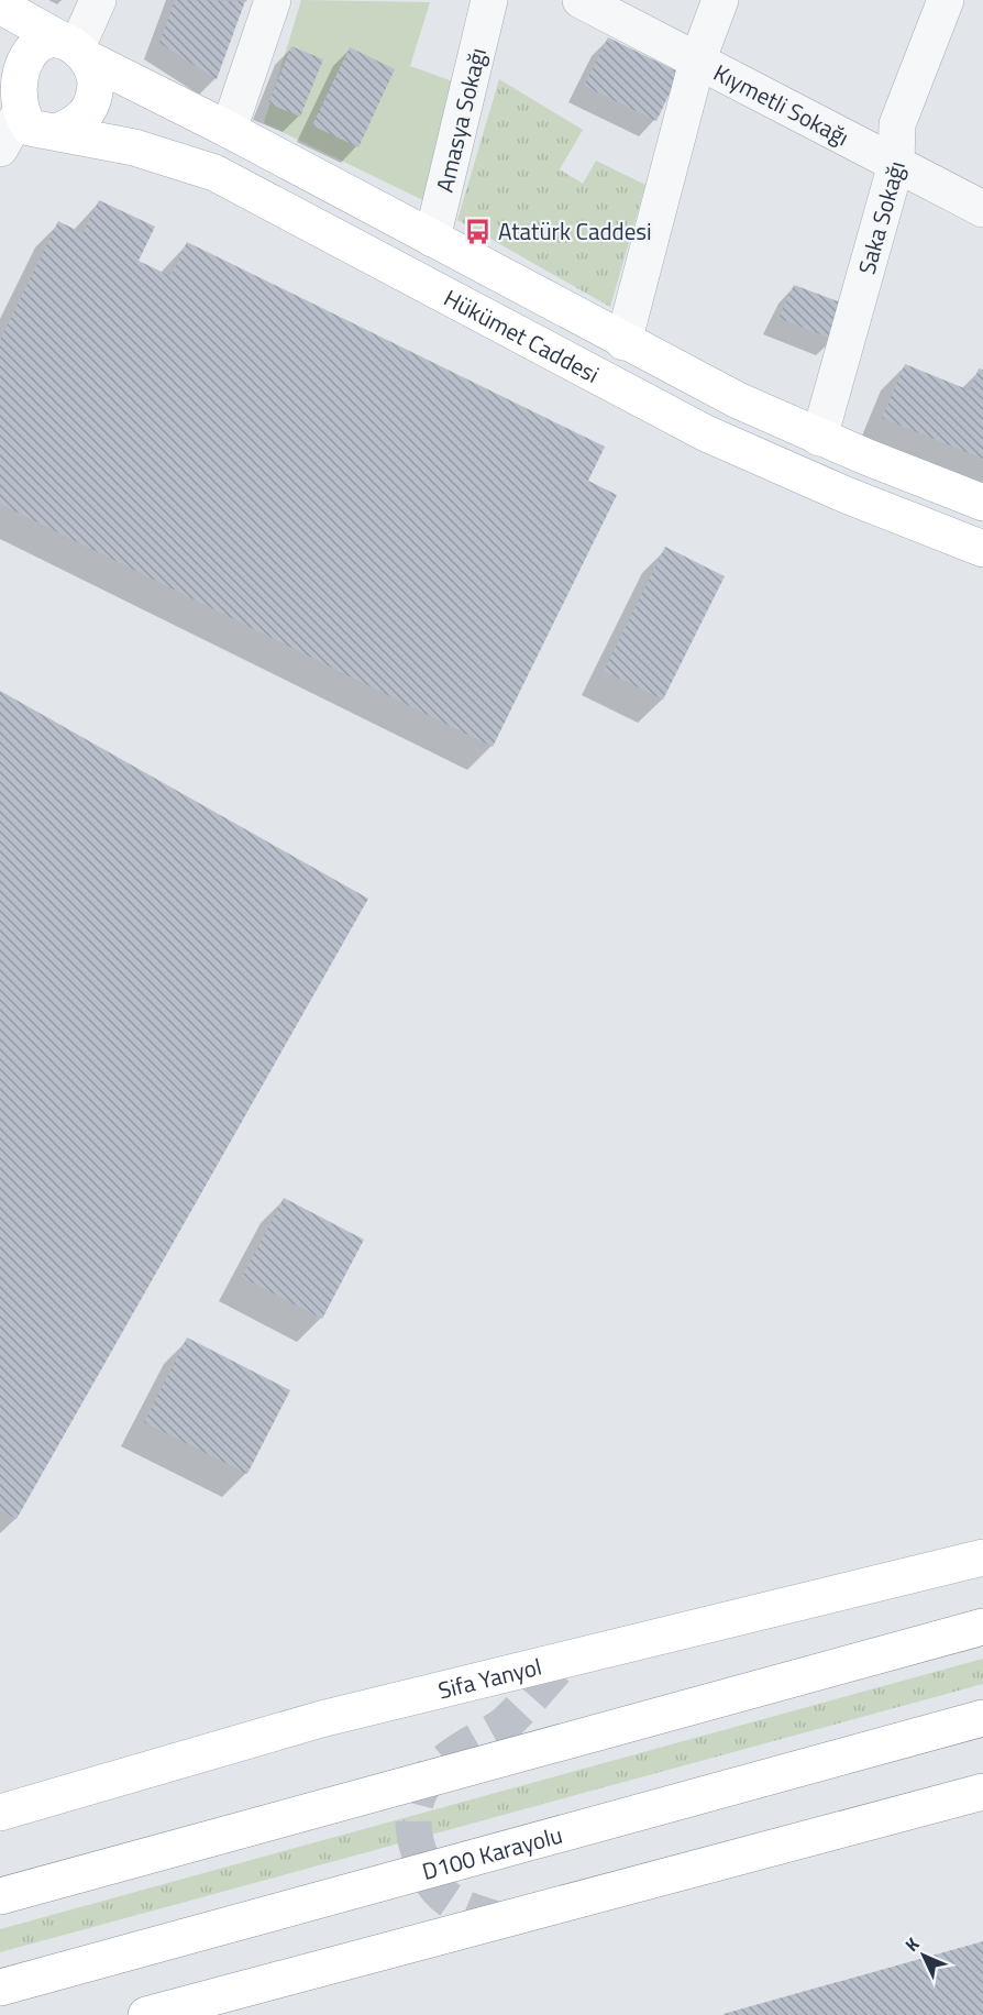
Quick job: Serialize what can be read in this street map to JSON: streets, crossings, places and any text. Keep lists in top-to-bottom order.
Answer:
{
  "streets": {
    "main road": ["Hükümet Caddesi", "Sifa Yanyol", "D100 Karayolu"],
    "street": ["Kıymetli Sokağı", "Amasya Sokağı", "Saka Sokağı"]
  },
  "crossings": [
    ["Kıymetli Sokağı", "Saka Sokağı"],
    ["Amasya Sokağı", "Hükümet Caddesi"],
    ["Saka Sokağı", "Hükümet Caddesi"]
  ],
  "places": {
    "bus stop": ["Atatürk Caddesi"]
  },
  "north": "top left"
}
